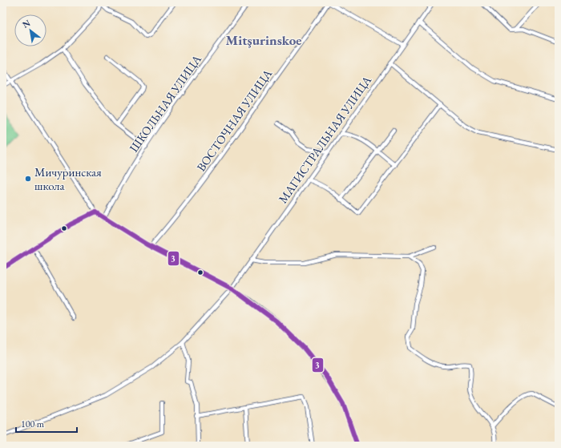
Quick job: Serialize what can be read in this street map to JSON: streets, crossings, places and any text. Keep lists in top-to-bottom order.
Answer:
{
  "streets": {
    "street": ["ШКОЛЬНАЯ УЛИЦА", "ВОСТОЧНАЯ УЛИЦА", "МАГИСТРАЛЬНАЯ УЛИЦА"]
  },
  "districts": ["Mitşurinskoe"],
  "places": ["Мичуринская школа"],
  "lines": ["transit line 3"],
  "scale_bar": "100 m",
  "north": "top left"
}
